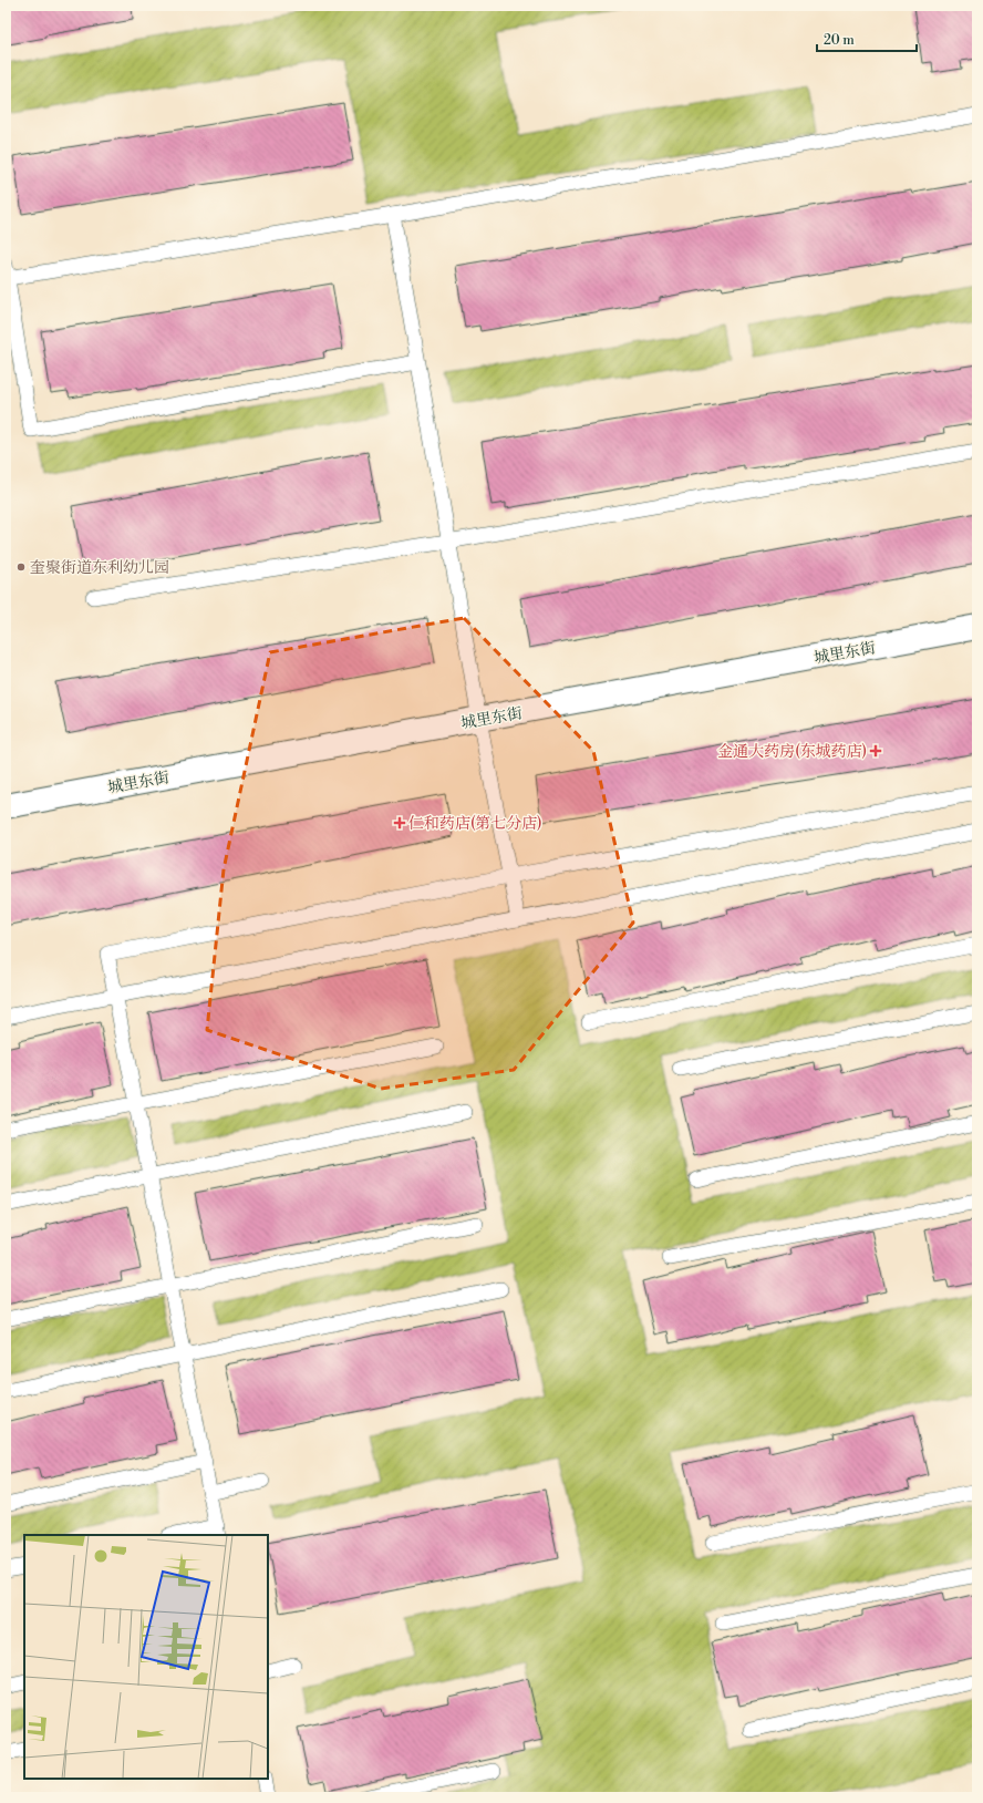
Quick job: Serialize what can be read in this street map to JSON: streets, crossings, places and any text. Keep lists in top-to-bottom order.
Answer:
{
  "streets": {
    "street": ["城里东街"]
  },
  "places": {
    "other": ["奎聚街道东利幼儿园"],
    "health": ["金通大药房(东城药店)", "仁和药店(第七分店)"]
  },
  "scale_bar": "20 m"
}
